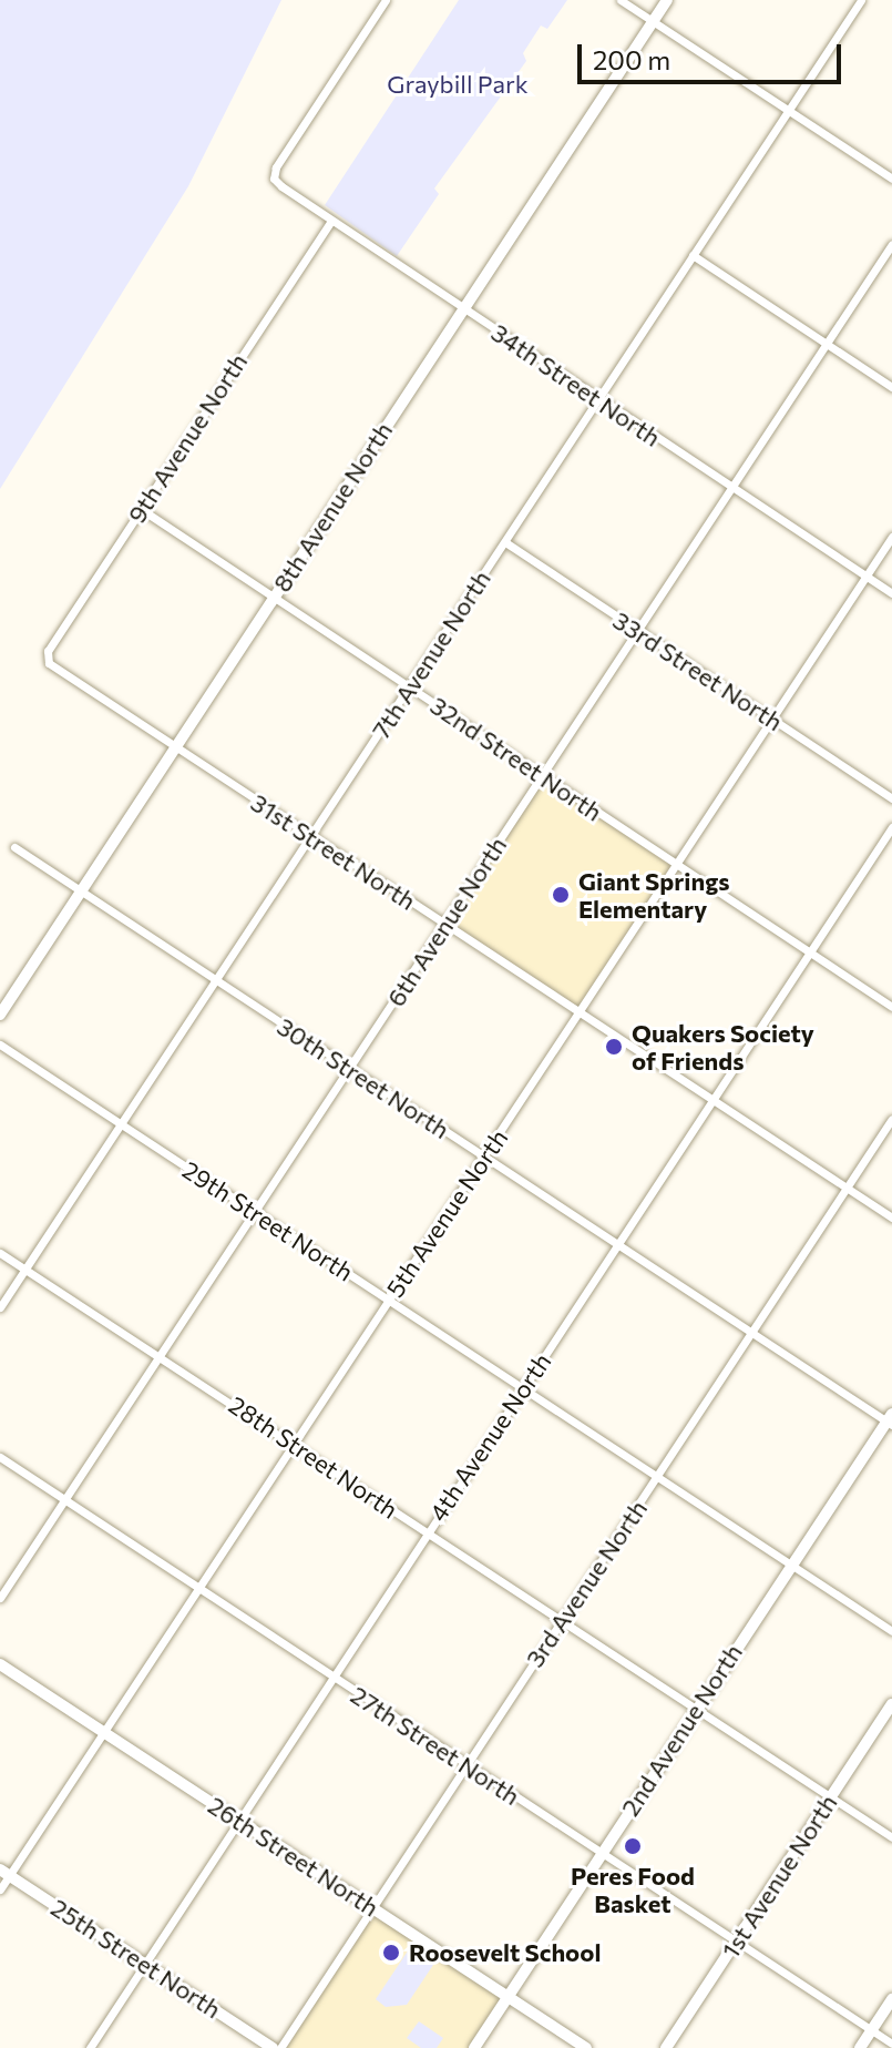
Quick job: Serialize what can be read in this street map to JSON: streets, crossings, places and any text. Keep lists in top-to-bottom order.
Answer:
{
  "streets": {
    "street": [
      "34th Street North",
      "9th Avenue North",
      "8th Avenue North",
      "7th Avenue North",
      "33rd Street North",
      "32nd Street North",
      "31st Street North",
      "6th Avenue North",
      "30th Street North",
      "5th Avenue North",
      "29th Street North",
      "4th Avenue North",
      "28th Street North",
      "3rd Avenue North",
      "2nd Avenue North",
      "27th Street North",
      "26th Street North",
      "1st Avenue North",
      "25th Street North"
    ]
  },
  "crossings": [
    ["34th Street North", "9th Avenue North"],
    ["34th Street North", "8th Avenue North"],
    ["34th Street North", "7th Avenue North"],
    ["34th Street North", "6th Avenue North"],
    ["34th Street North", "5th Avenue North"],
    ["9th Avenue North", "32nd Street North"],
    ["9th Avenue North", "31st Street North"],
    ["8th Avenue North", "32nd Street North"],
    ["8th Avenue North", "31st Street North"],
    ["8th Avenue North", "30th Street North"],
    ["7th Avenue North", "33rd Street North"],
    ["7th Avenue North", "32nd Street North"],
    ["7th Avenue North", "31st Street North"],
    ["7th Avenue North", "30th Street North"],
    ["7th Avenue North", "29th Street North"],
    ["7th Avenue North", "28th Street North"],
    ["33rd Street North", "6th Avenue North"],
    ["33rd Street North", "5th Avenue North"],
    ["32nd Street North", "6th Avenue North"],
    ["32nd Street North", "5th Avenue North"],
    ["32nd Street North", "4th Avenue North"],
    ["31st Street North", "6th Avenue North"],
    ["31st Street North", "5th Avenue North"],
    ["31st Street North", "4th Avenue North"],
    ["31st Street North", "3rd Avenue North"],
    ["6th Avenue North", "30th Street North"],
    ["6th Avenue North", "29th Street North"],
    ["6th Avenue North", "28th Street North"],
    ["6th Avenue North", "27th Street North"],
    ["30th Street North", "5th Avenue North"],
    ["30th Street North", "4th Avenue North"],
    ["30th Street North", "3rd Avenue North"],
    ["30th Street North", "2nd Avenue North"],
    ["5th Avenue North", "29th Street North"],
    ["5th Avenue North", "28th Street North"],
    ["5th Avenue North", "27th Street North"],
    ["5th Avenue North", "26th Street North"],
    ["5th Avenue North", "25th Street North"],
    ["29th Street North", "4th Avenue North"],
    ["29th Street North", "3rd Avenue North"],
    ["29th Street North", "2nd Avenue North"],
    ["4th Avenue North", "28th Street North"],
    ["4th Avenue North", "27th Street North"],
    ["4th Avenue North", "26th Street North"],
    ["4th Avenue North", "25th Street North"],
    ["28th Street North", "3rd Avenue North"],
    ["28th Street North", "2nd Avenue North"],
    ["28th Street North", "1st Avenue North"],
    ["3rd Avenue North", "27th Street North"],
    ["3rd Avenue North", "26th Street North"],
    ["2nd Avenue North", "27th Street North"],
    ["2nd Avenue North", "26th Street North"],
    ["27th Street North", "1st Avenue North"]
  ],
  "parks": ["Graybill Park"],
  "places": [
    "Giant Springs Elementary",
    "Quakers Society of Friends",
    "Peres Food Basket",
    "Roosevelt School"
  ],
  "scale_bar": "200 m"
}
